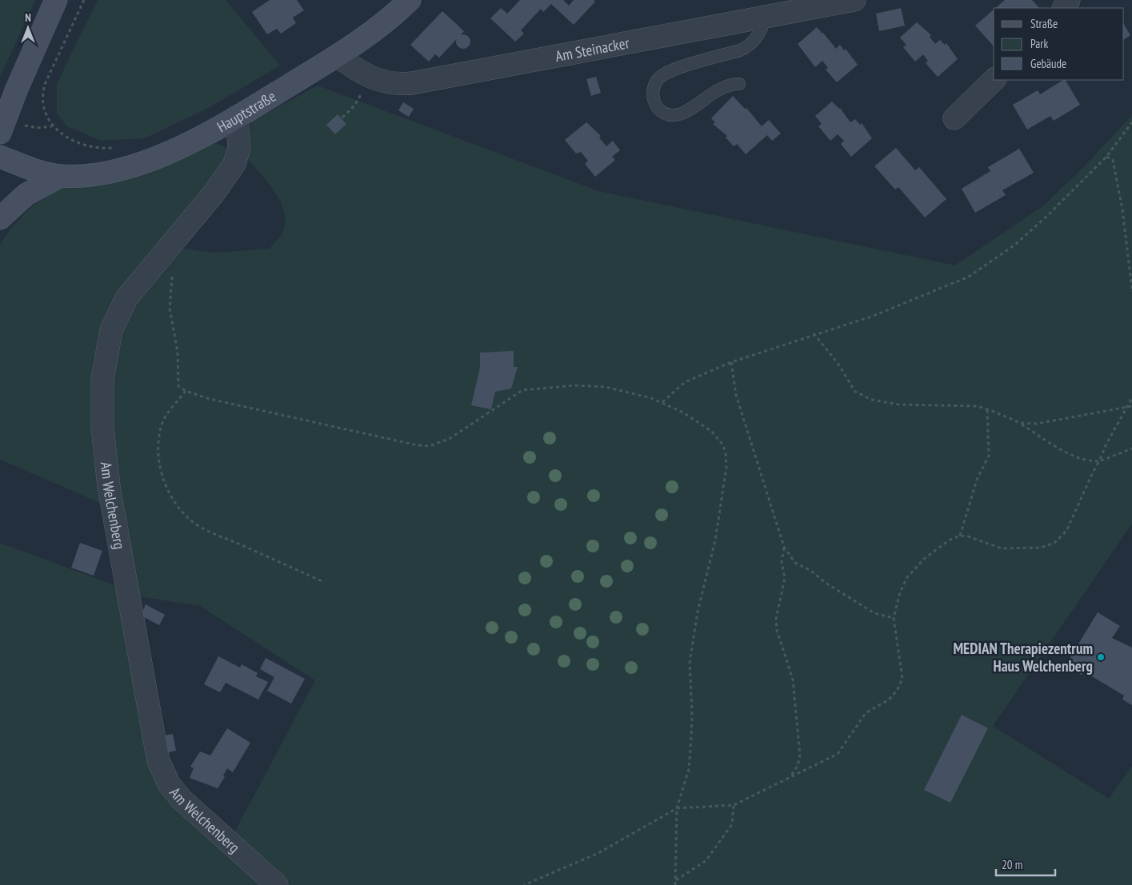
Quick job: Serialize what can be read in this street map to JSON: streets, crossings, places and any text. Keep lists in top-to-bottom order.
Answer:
{
  "streets": {
    "street": ["Am Steinacker", "Hauptstraße", "Am Welchenberg"]
  },
  "crossings": [
    ["Am Steinacker", "Hauptstraße"],
    ["Hauptstraße", "Am Welchenberg"]
  ],
  "places": ["MEDIAN Therapiezentrum Haus Welchenberg"],
  "legend": ["Straße", "Park", "Gebäude"],
  "scale_bar": "20 m",
  "north": "top"
}
